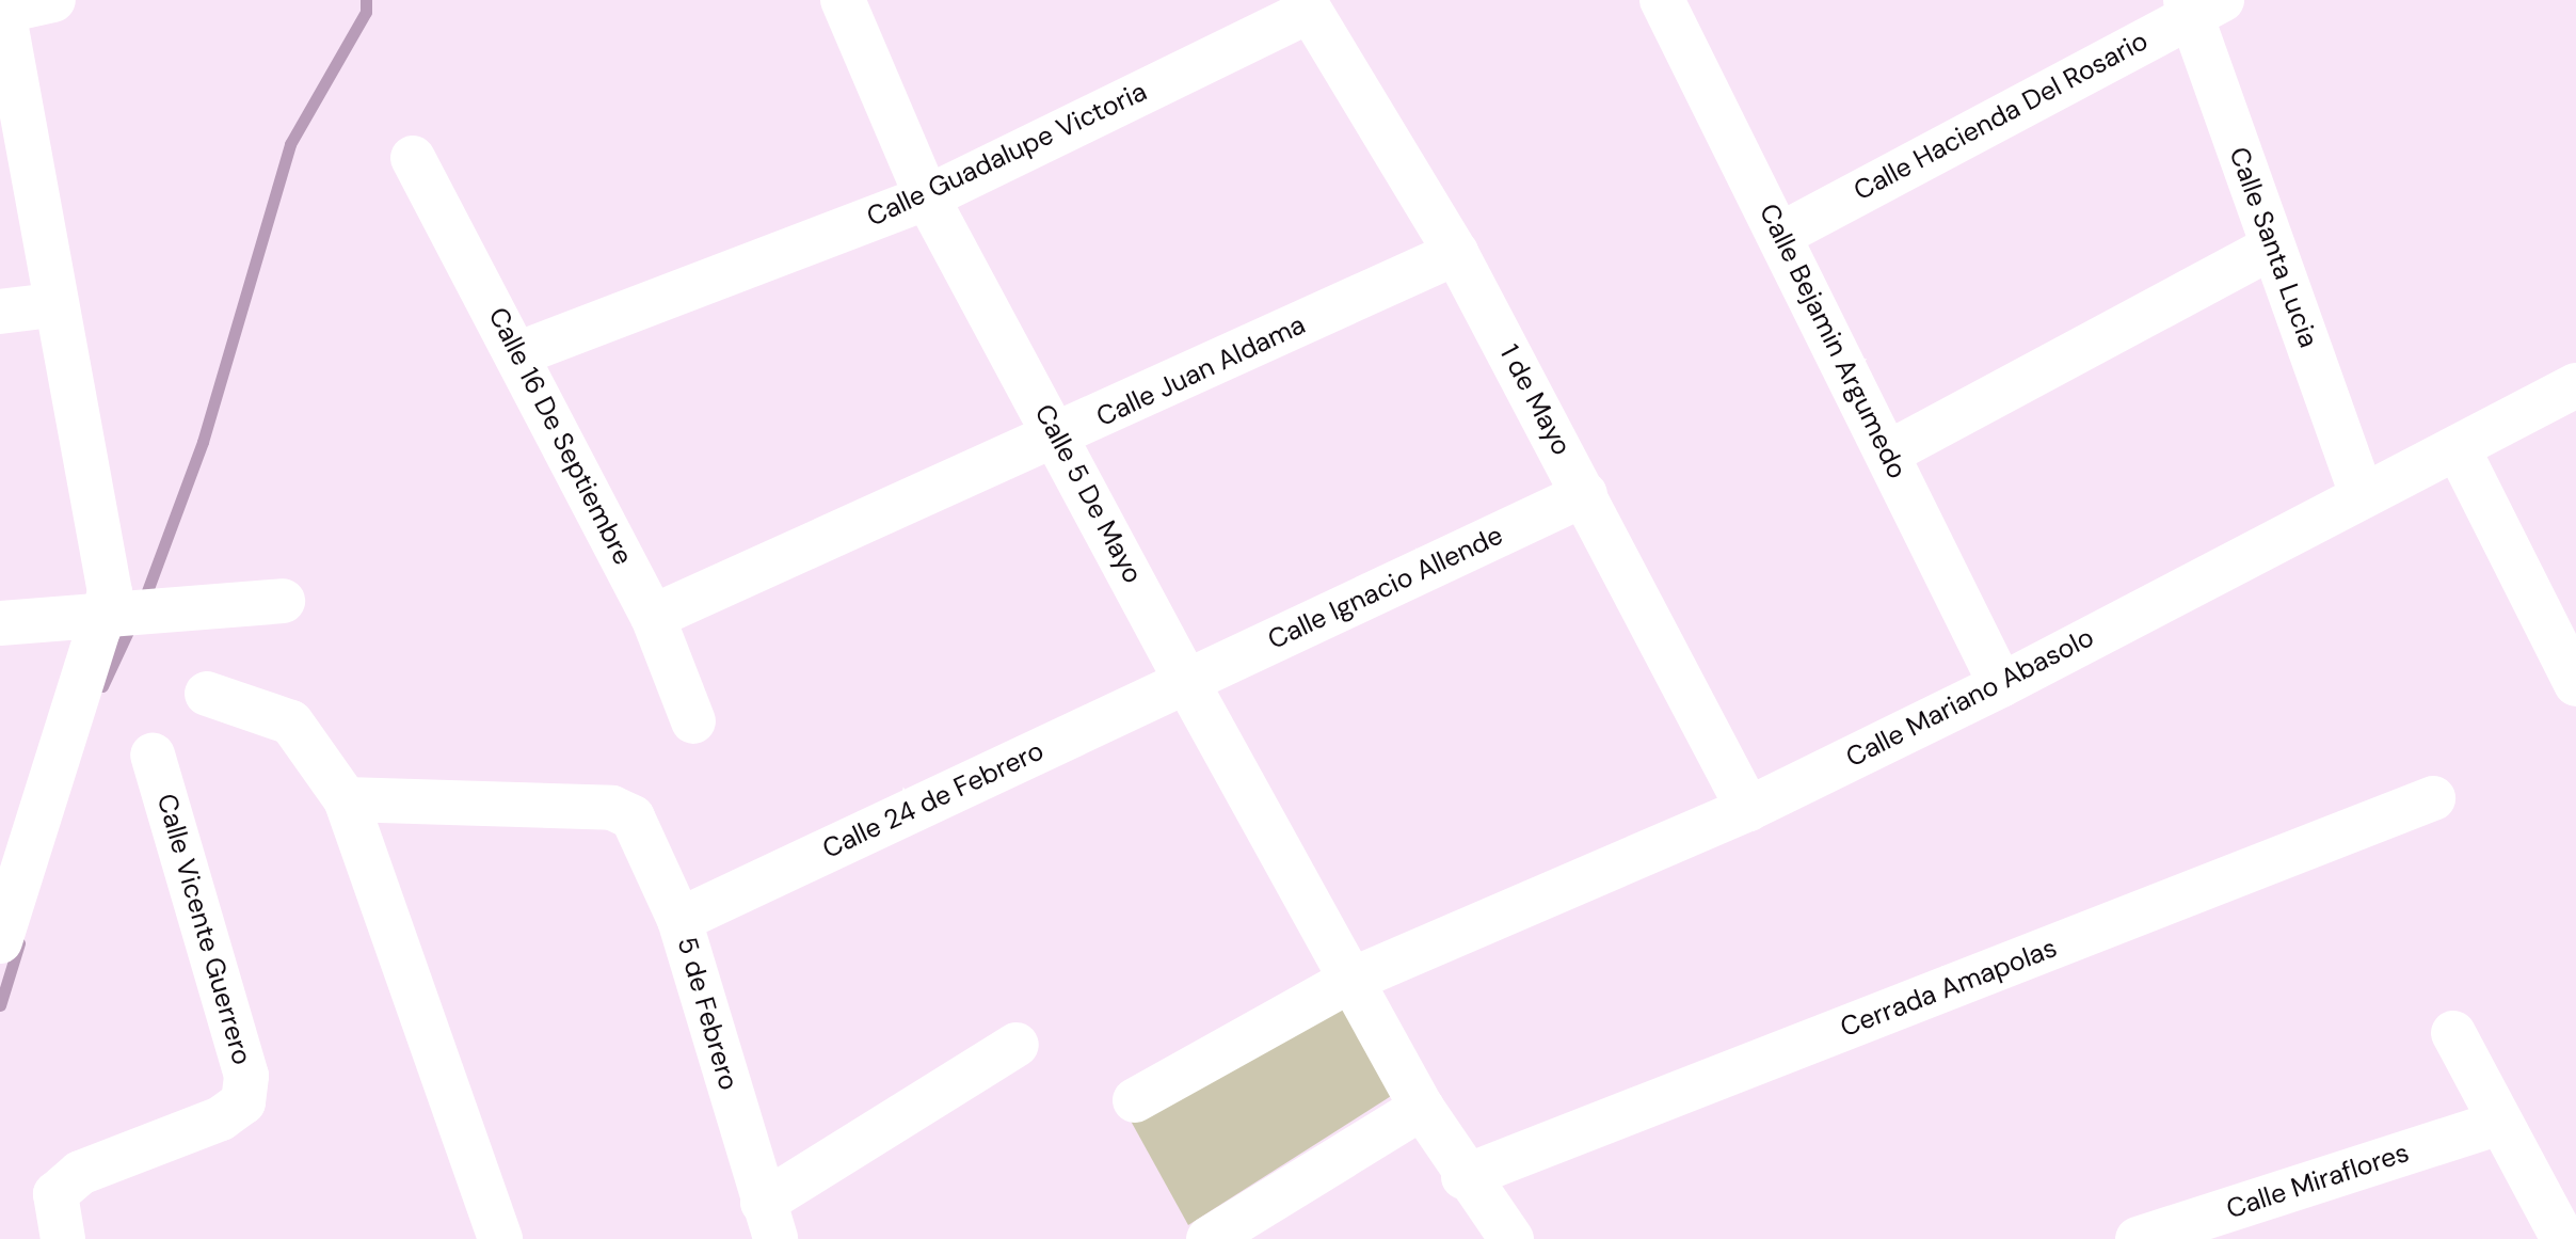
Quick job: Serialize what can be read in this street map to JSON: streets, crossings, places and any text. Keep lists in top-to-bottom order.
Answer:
{
  "streets": {
    "street": [
      "Calle Hacienda Del Rosario",
      "Calle Guadalupe Victoria",
      "Calle Santa Lucia",
      "Calle Bejamin Argumedo",
      "Calle Juan Aldama",
      "1 de Mayo",
      "Calle 16 De Septiembre",
      "Calle 5 De Mayo",
      "Calle Ignacio Allende",
      "Calle Mariano Abasolo",
      "Calle 24 de Febrero",
      "Calle Vicente Guerrero",
      "Cerrada Amapolas",
      "5 de Febrero",
      "Calle Miraflores"
    ]
  },
  "crossings": [
    ["Calle Hacienda Del Rosario", "Calle Santa Lucia"],
    ["Calle Hacienda Del Rosario", "Calle Bejamin Argumedo"],
    ["Calle Guadalupe Victoria", "1 de Mayo"],
    ["Calle Guadalupe Victoria", "Calle 16 De Septiembre"],
    ["Calle Guadalupe Victoria", "Calle 5 De Mayo"],
    ["Calle Santa Lucia", "Calle Mariano Abasolo"],
    ["Calle Bejamin Argumedo", "Calle Mariano Abasolo"],
    ["Calle Juan Aldama", "1 de Mayo"],
    ["Calle Juan Aldama", "Calle 16 De Septiembre"],
    ["Calle Juan Aldama", "Calle 5 De Mayo"],
    ["1 de Mayo", "Calle Ignacio Allende"],
    ["1 de Mayo", "Calle Mariano Abasolo"],
    ["Calle 5 De Mayo", "Calle Ignacio Allende"],
    ["Calle 5 De Mayo", "Calle Mariano Abasolo"],
    ["Calle 5 De Mayo", "Calle 24 de Febrero"],
    ["Calle 5 De Mayo", "Cerrada Amapolas"],
    ["Calle Ignacio Allende", "Calle 24 de Febrero"],
    ["Calle 24 de Febrero", "5 de Febrero"]
  ]
}
